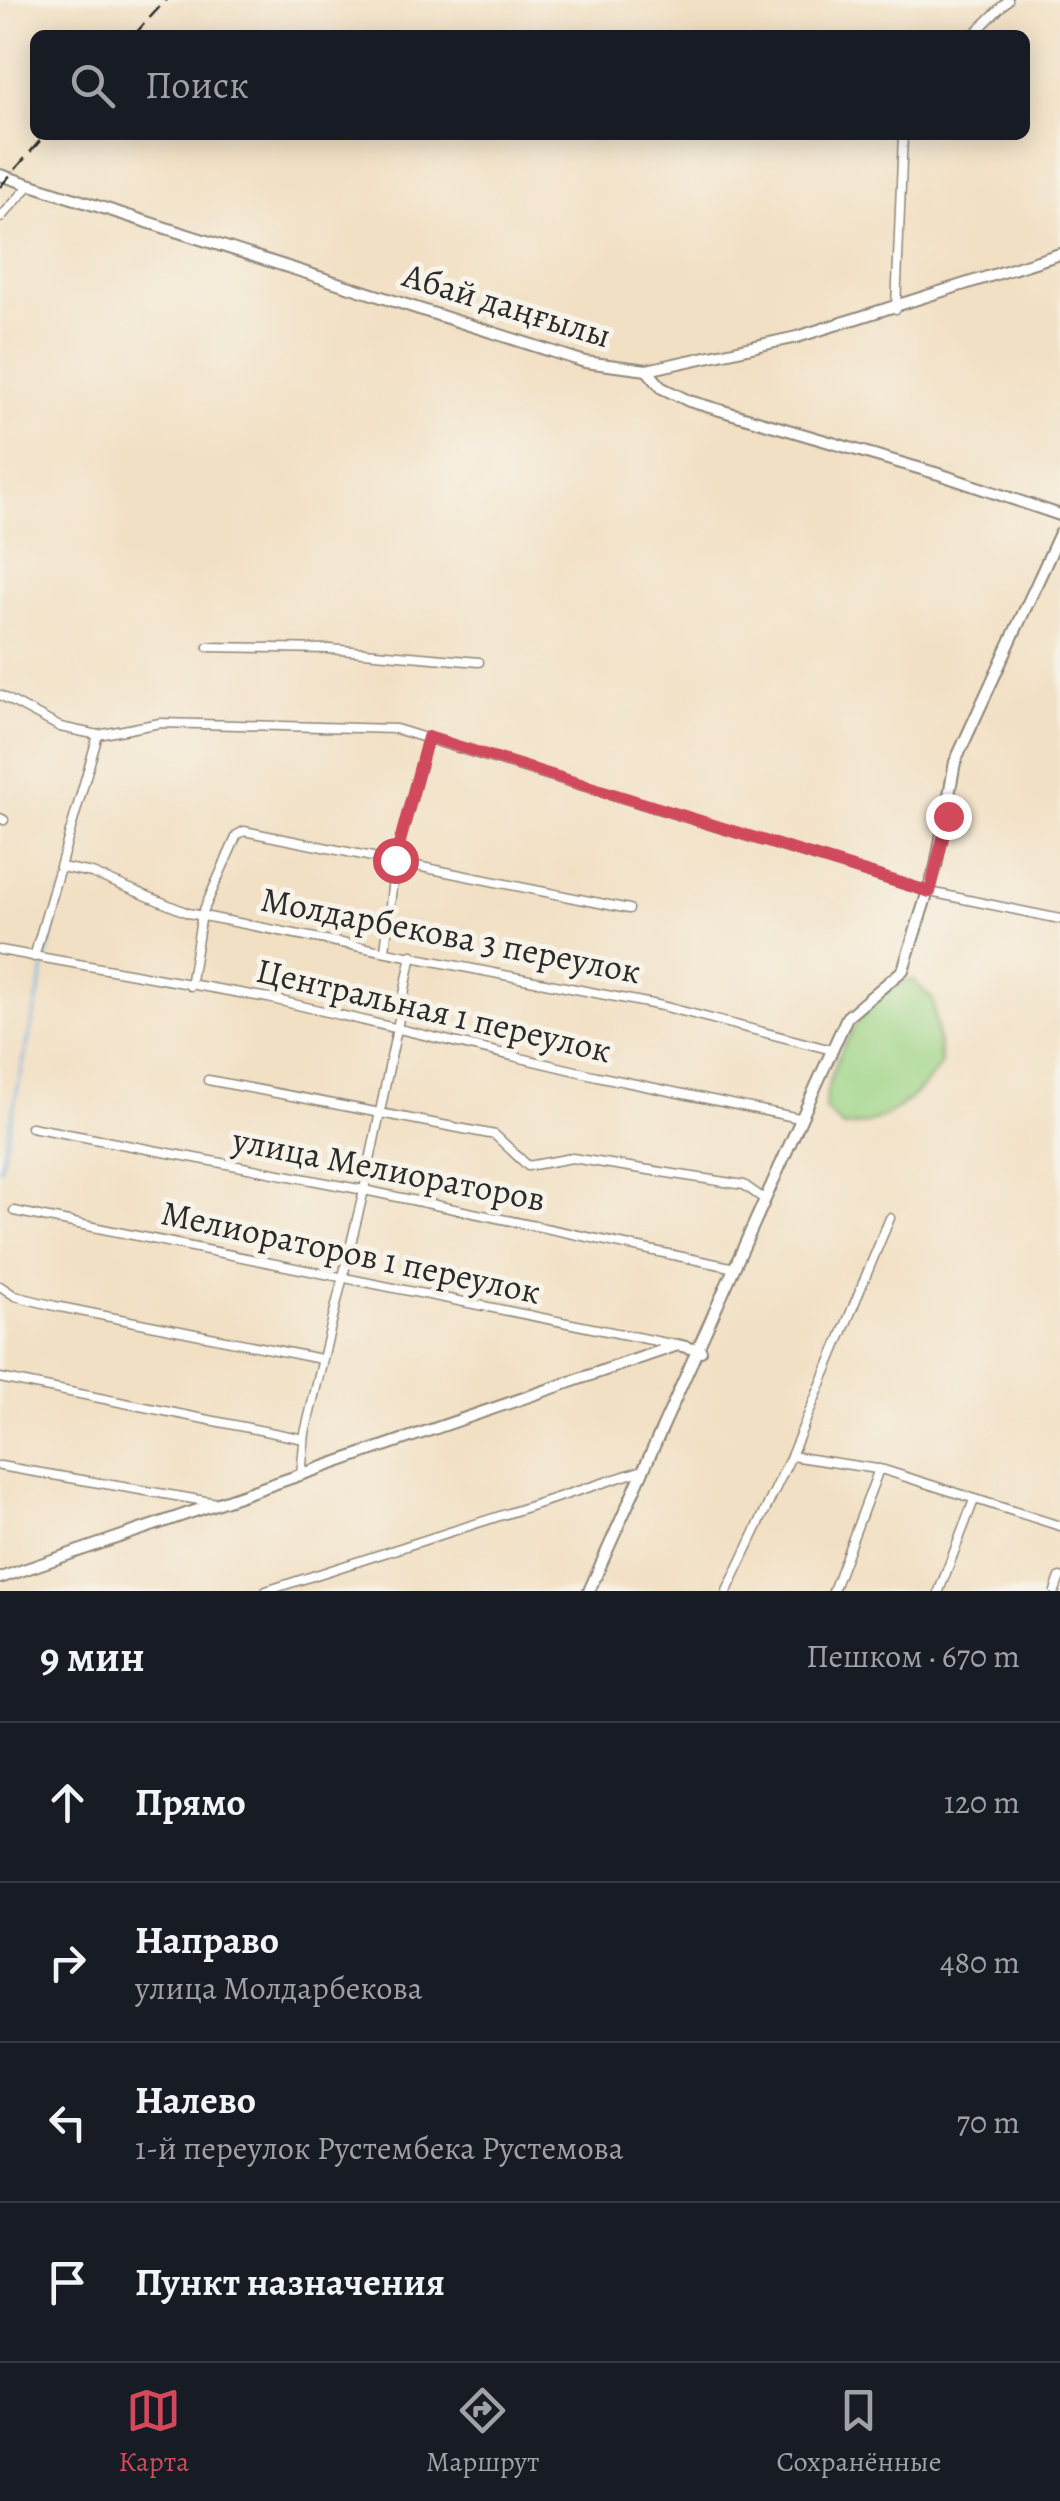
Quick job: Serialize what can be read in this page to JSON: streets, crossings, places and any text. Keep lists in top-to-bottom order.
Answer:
{
  "streets": {
    "street": [
      "Абай даңғылы",
      "Молдарбекова 3 переулок",
      "Центральная 1 переулок",
      "улица Мелиораторов",
      "Мелиораторов 1 переулок"
    ]
  },
  "page": {
    "search": "Поиск",
    "heading": ["9 мин", "Пешком · 670 m"],
    "list": [
      ["Прямо", "120 m"],
      ["Направо", "улица Молдарбекова", "480 m"],
      ["Налево", "1-й переулок Рустембека Рустемова", "70 m"],
      "Пункт назначения"
    ],
    "nav": ["Карта", "Маршрут", "Сохранённые"]
  }
}
